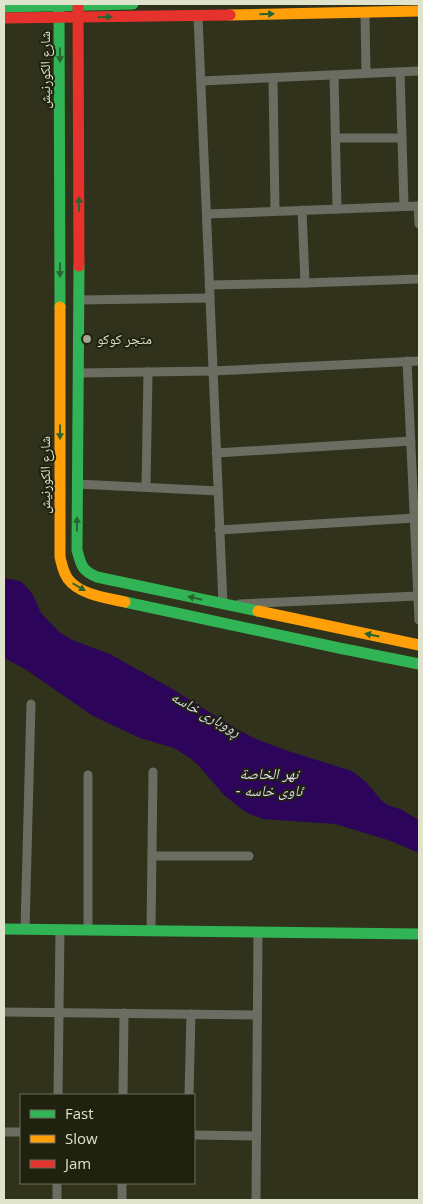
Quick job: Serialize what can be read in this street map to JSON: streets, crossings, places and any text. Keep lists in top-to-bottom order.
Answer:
{
  "streets": {
    "main road": ["شارع الكورنيش"]
  },
  "water": ["ڕووباری خاسە", "نهر الخاصة - ئاوی خاسە"],
  "places": ["متجر كوكو"],
  "legend": ["Fast", "Slow", "Jam"]
}
